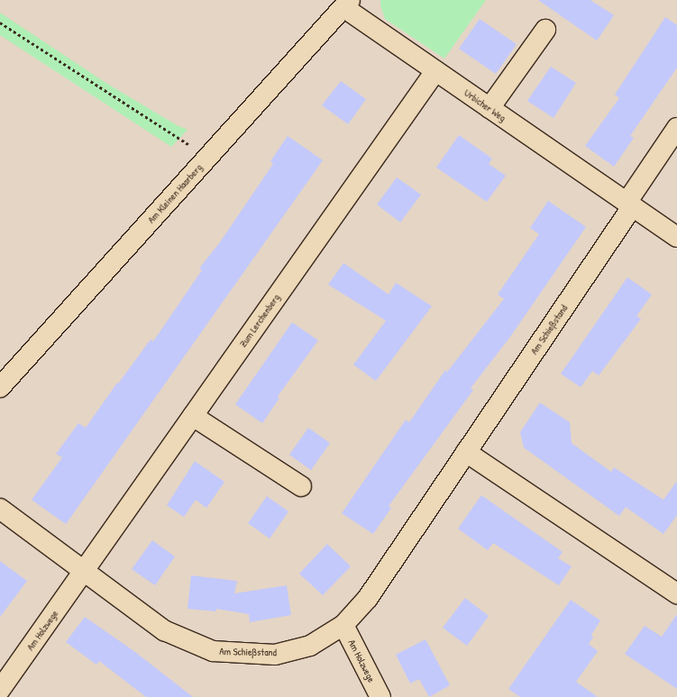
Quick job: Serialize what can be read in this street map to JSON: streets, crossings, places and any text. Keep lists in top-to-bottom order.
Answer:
{
  "streets": {
    "street": [
      "Urbicher Weg",
      "Am Kleinen Haarberg",
      "Zum Lerchenberg",
      "Am Schießstand",
      "Am Holzwege"
    ]
  },
  "crossings": [
    ["Urbicher Weg", "Am Kleinen Haarberg"],
    ["Urbicher Weg", "Zum Lerchenberg"],
    ["Urbicher Weg", "Am Schießstand"],
    ["Zum Lerchenberg", "Am Schießstand"],
    ["Zum Lerchenberg", "Am Holzwege"],
    ["Am Schießstand", "Am Holzwege"]
  ]
}
